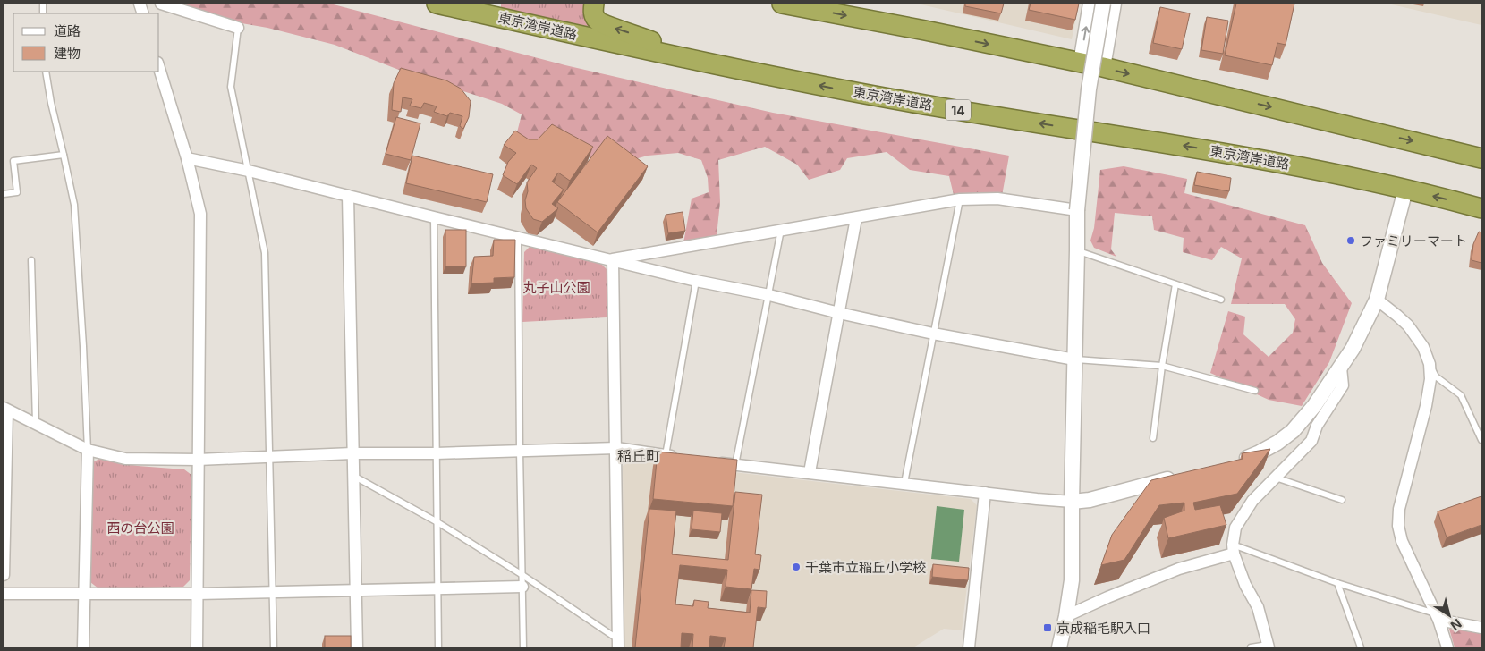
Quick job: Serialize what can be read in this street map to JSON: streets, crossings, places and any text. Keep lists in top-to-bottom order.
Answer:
{
  "streets": {
    "highway": ["東京湾岸道路", "14"]
  },
  "districts": ["稲丘町"],
  "parks": ["丸子山公園", "西の台公園"],
  "places": {
    "other": ["ファミリーマート", "千葉市立稲丘小学校"],
    "transit": ["京成稲毛駅入口"]
  },
  "legend": ["道路", "建物"],
  "north": "bottom right"
}
